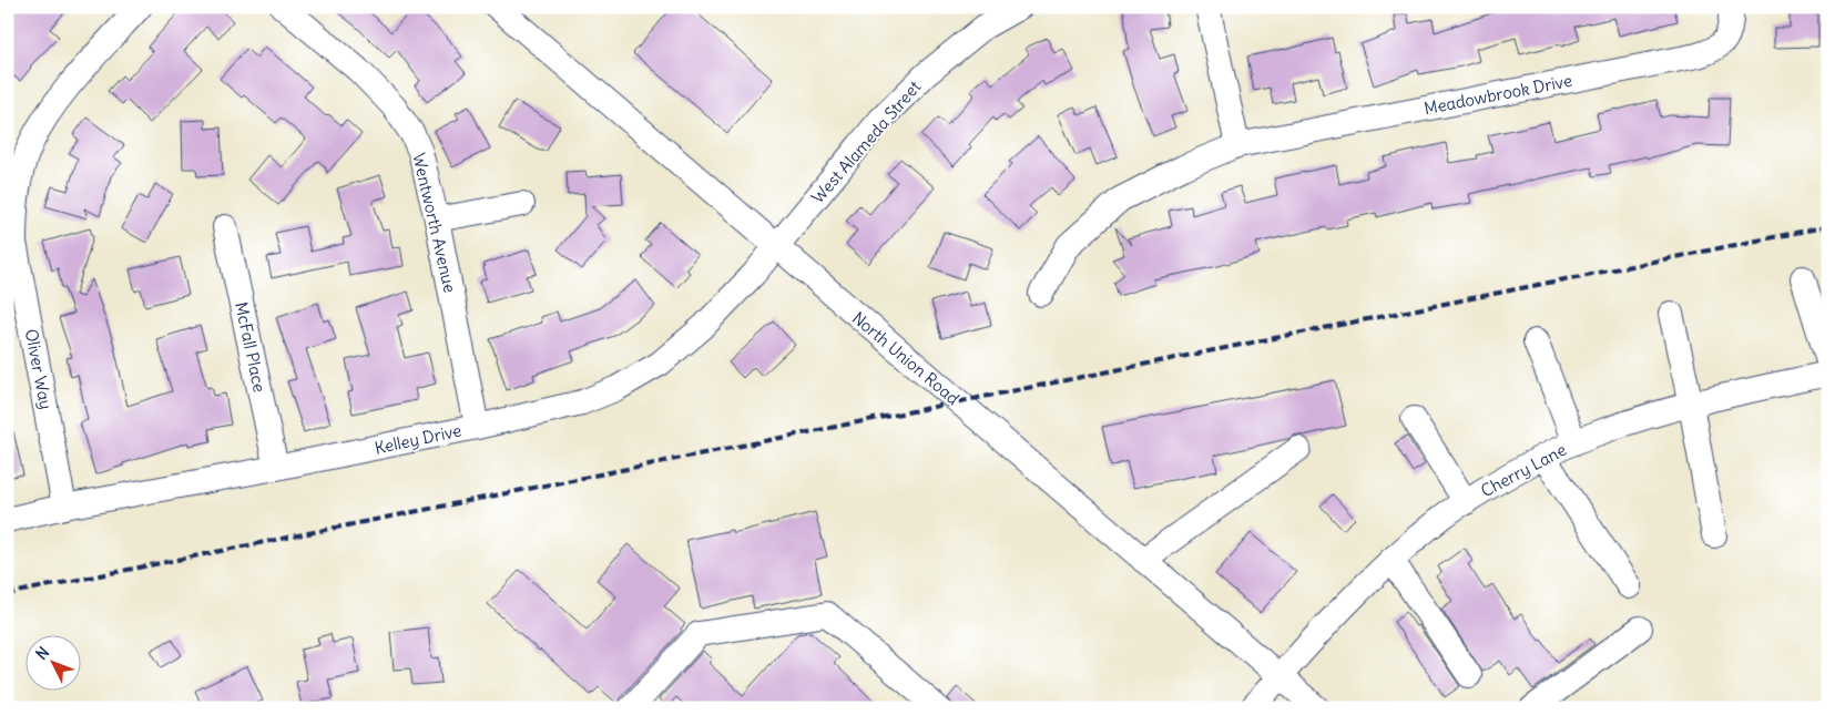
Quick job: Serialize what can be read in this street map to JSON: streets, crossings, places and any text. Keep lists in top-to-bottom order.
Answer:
{
  "streets": {
    "street": [
      "Meadowbrook Drive",
      "West Alameda Street",
      "Wentworth Avenue",
      "McFall Place",
      "North Union Road",
      "Oliver Way",
      "Kelley Drive",
      "Cherry Lane"
    ]
  },
  "crossings": [
    ["West Alameda Street", "North Union Road"],
    ["West Alameda Street", "Kelley Drive"],
    ["Wentworth Avenue", "Kelley Drive"],
    ["McFall Place", "Kelley Drive"],
    ["North Union Road", "Kelley Drive"],
    ["North Union Road", "Cherry Lane"],
    ["Oliver Way", "Kelley Drive"]
  ],
  "north": "top left"
}
